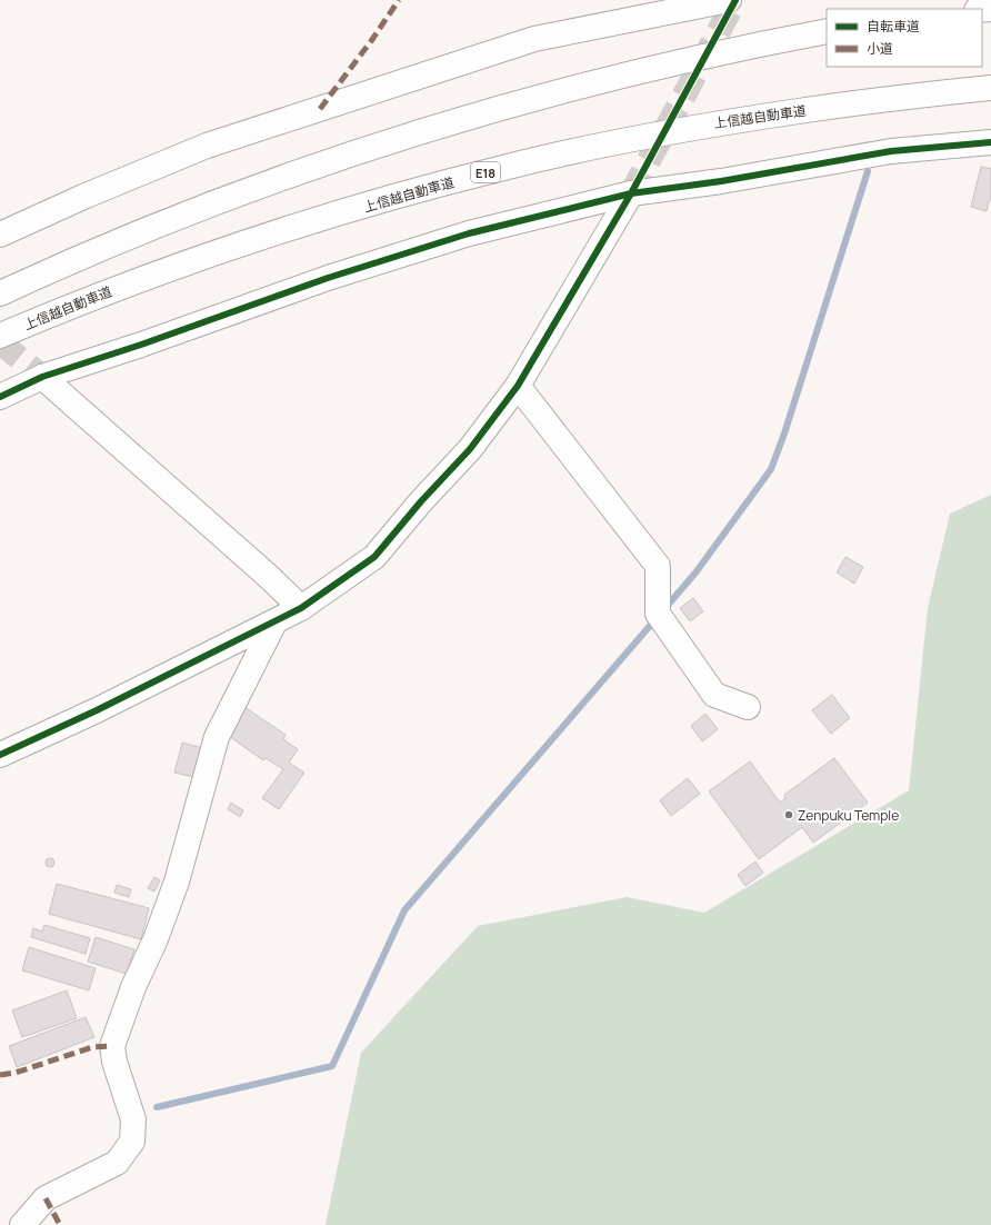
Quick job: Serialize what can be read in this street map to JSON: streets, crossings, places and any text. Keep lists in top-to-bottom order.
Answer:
{
  "streets": {
    "main road": ["上信越自動車道", "E18"]
  },
  "places": ["Zenpuku Temple"],
  "legend": ["自転車道", "小道"]
}
